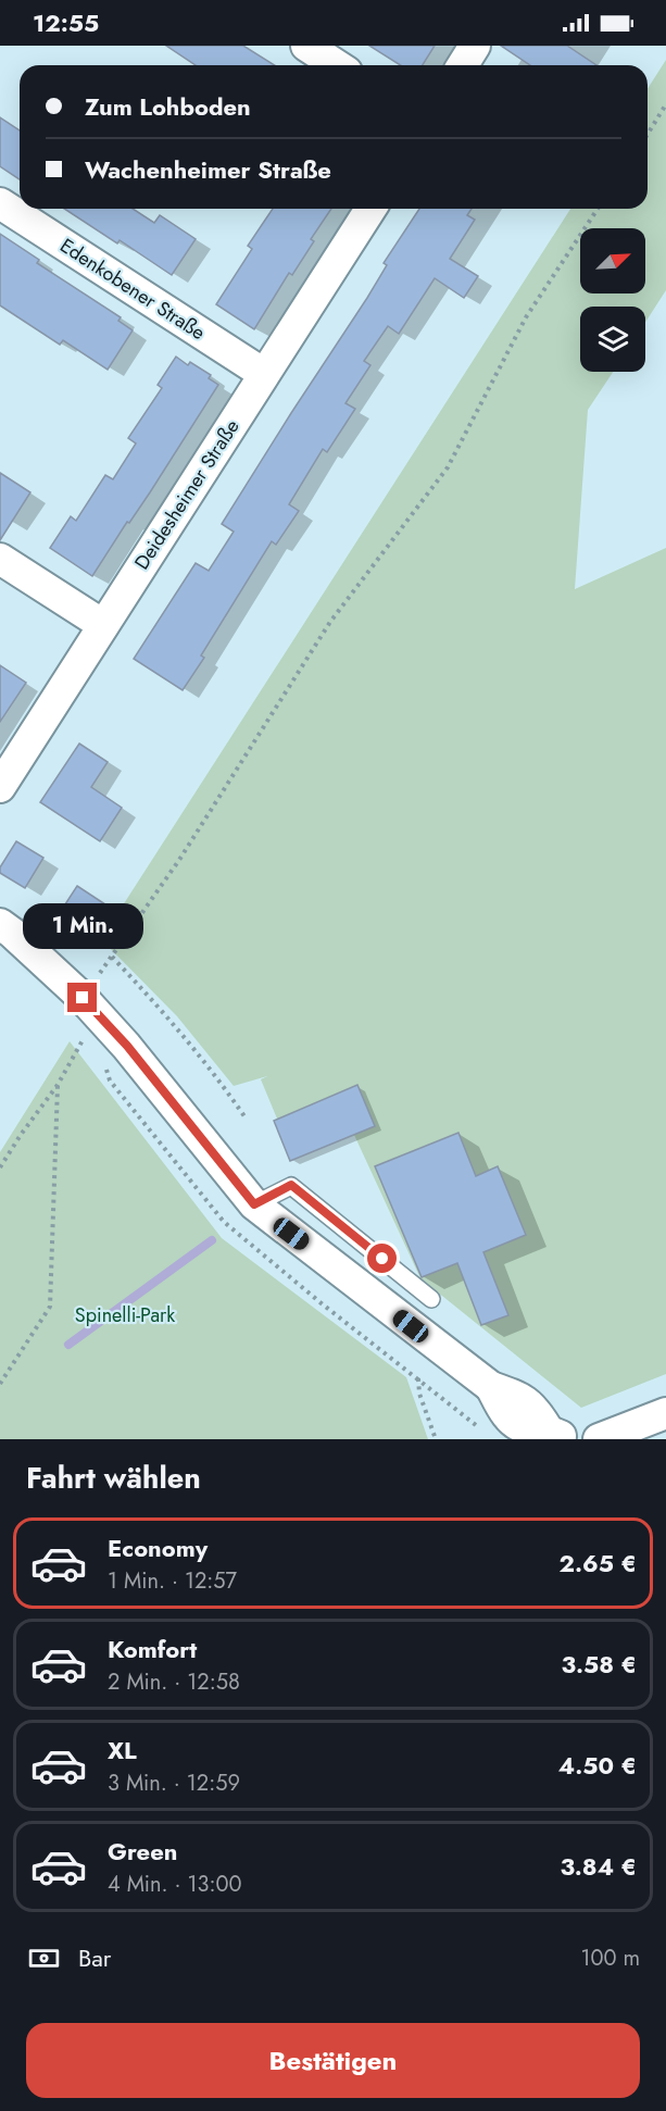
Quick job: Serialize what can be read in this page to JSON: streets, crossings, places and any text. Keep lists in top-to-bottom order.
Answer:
{
  "streets": {
    "street": ["Edenkobener Straße", "Deidesheimer Straße"]
  },
  "crossings": [
    ["Edenkobener Straße", "Deidesheimer Straße"]
  ],
  "parks": ["Spinelli-Park"],
  "north": "top right",
  "page": {
    "status": "12:55",
    "banner": ["Zum Lohboden", "Wachenheimer Straße"],
    "bubble": "1 Min.",
    "heading": "Fahrt wählen",
    "list": [
      {
        "name": "Economy",
        "note": "1 Min. · 12:57",
        "value": "2.65 €"
      },
      {
        "name": "Komfort",
        "note": "2 Min. · 12:58",
        "value": "3.58 €"
      },
      {
        "name": "XL",
        "note": "3 Min. · 12:59",
        "value": "4.50 €"
      },
      {
        "name": "Green",
        "note": "4 Min. · 13:00",
        "value": "3.84 €"
      }
    ],
    "pay": ["Bar", "100 m"],
    "buttons": "Bestätigen"
  }
}
